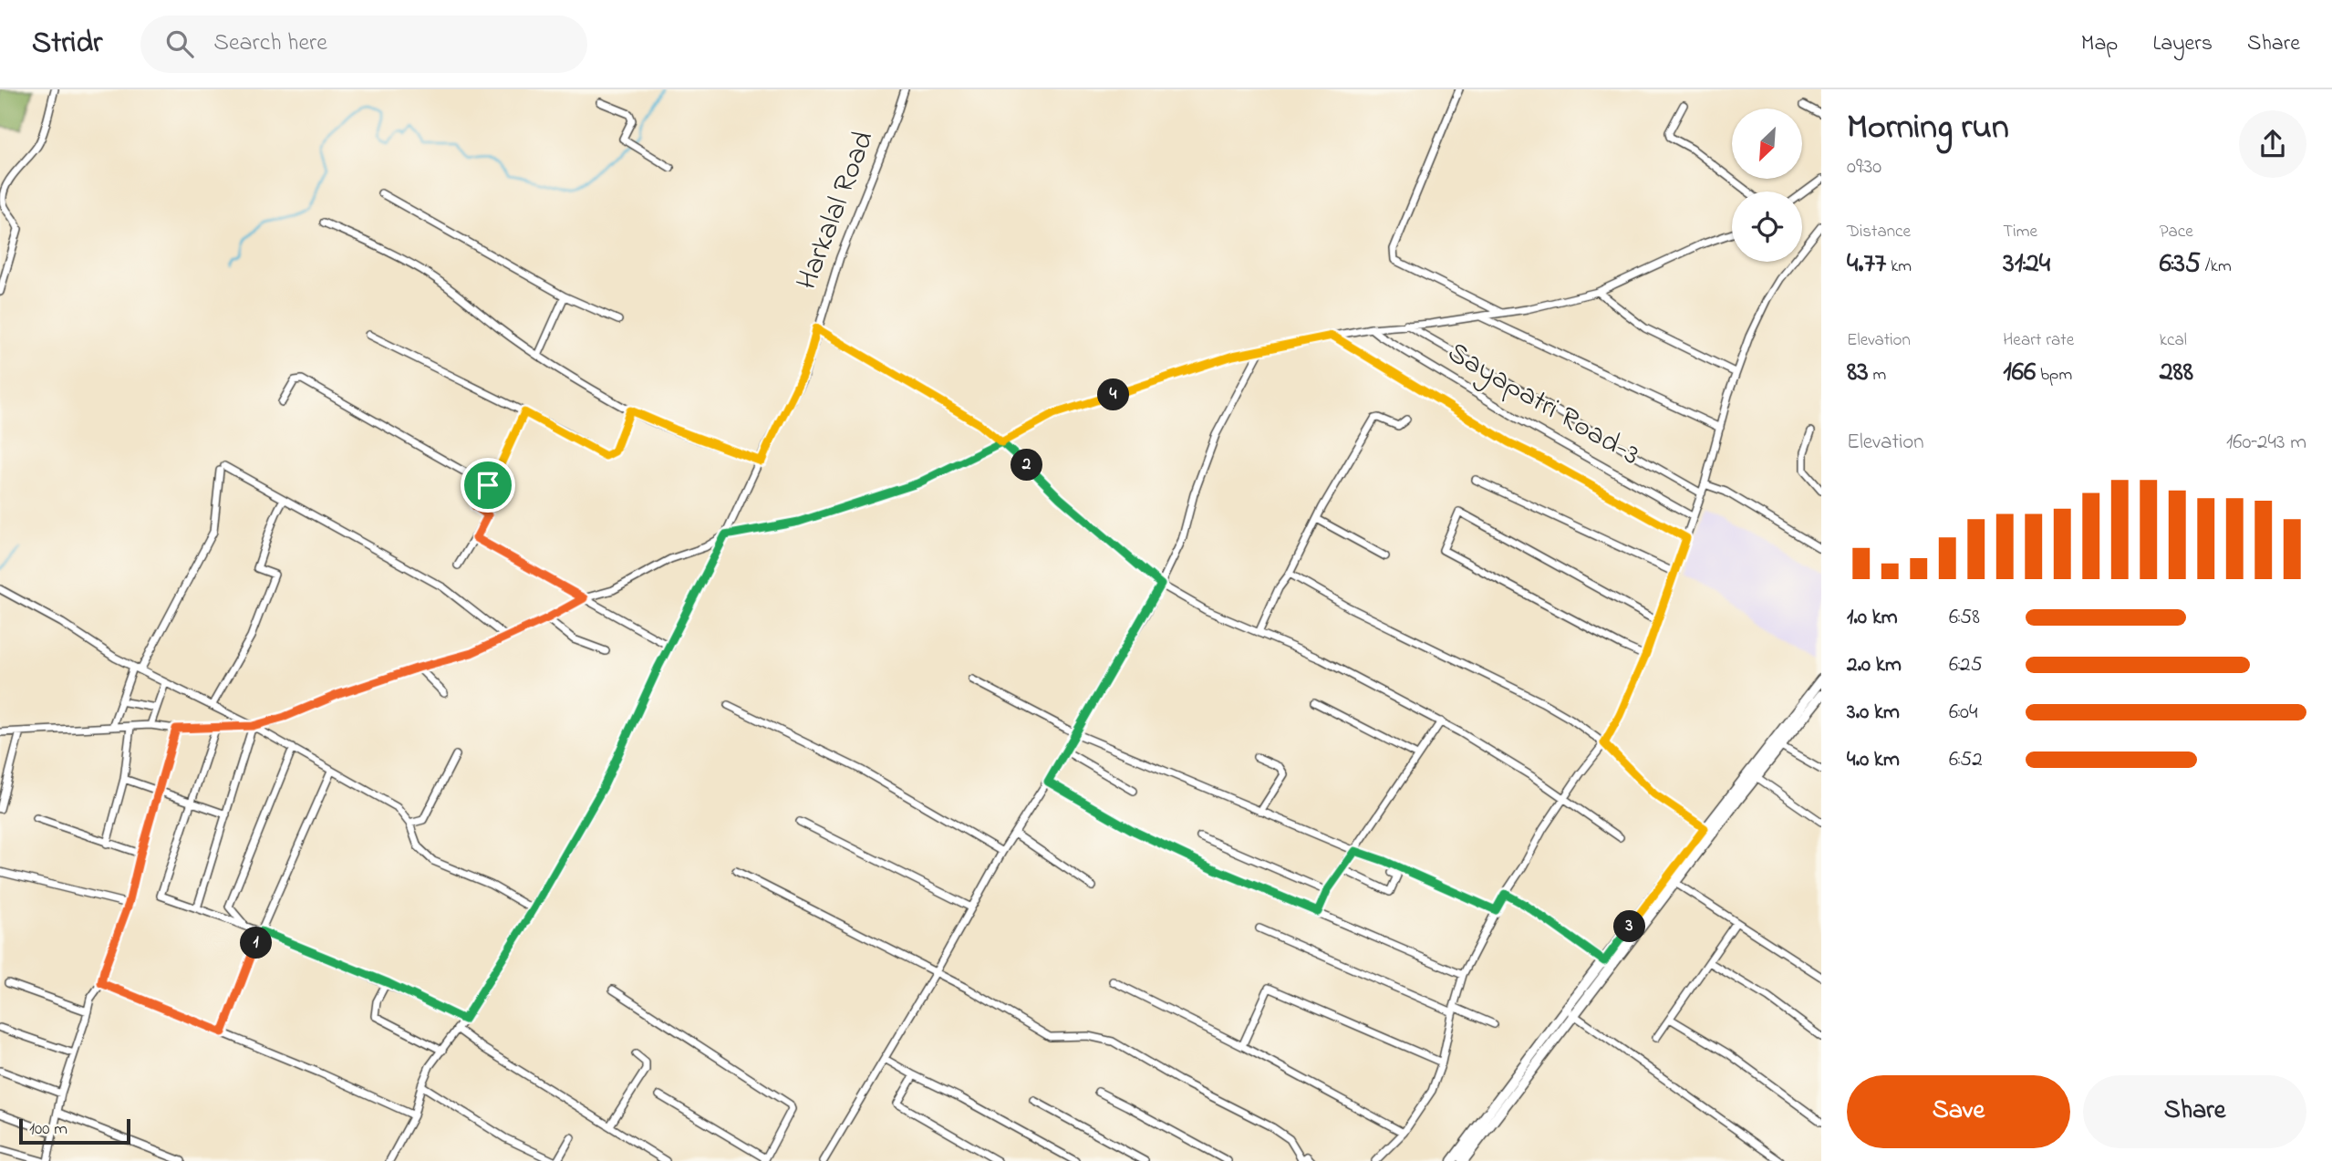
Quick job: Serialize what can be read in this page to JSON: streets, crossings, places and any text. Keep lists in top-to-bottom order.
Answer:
{
  "streets": {
    "street": ["Harkalal Road", "Sayapatri Road-3"]
  },
  "scale_bar": "100 m",
  "north": "bottom left",
  "page": {
    "header": "Stridr",
    "search": "Search here",
    "nav": ["Map", "Layers", "Share"],
    "heading": ["Morning run", "09:30"],
    "stats": [
      ["Distance", "4.77 km"],
      ["Time", "31:24"],
      ["Pace", "6:35 /km"],
      ["Elevation", "83 m"],
      ["Heart rate", "166 bpm"],
      ["kcal", "288"]
    ],
    "pins": [
      "4",
      "2",
      "3",
      "1"
    ],
    "chart": ["Elevation", "160–243 m"],
    "list": [
      {
        "name": "1.0 km",
        "note": "6:58"
      },
      {
        "name": "2.0 km",
        "note": "6:25"
      },
      {
        "name": "3.0 km",
        "note": "6:04"
      },
      {
        "name": "4.0 km",
        "note": "6:52"
      }
    ],
    "buttons": ["Save", "Share"],
    "scale": "100 m"
  }
}
